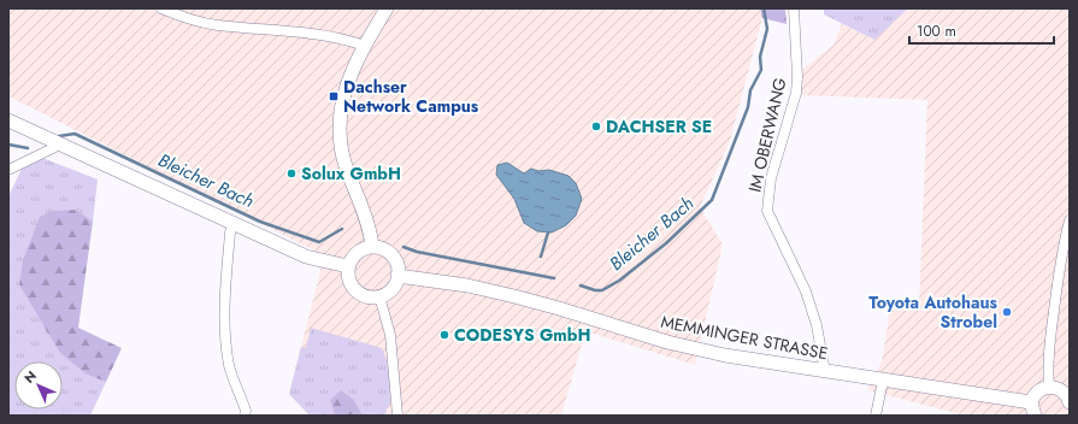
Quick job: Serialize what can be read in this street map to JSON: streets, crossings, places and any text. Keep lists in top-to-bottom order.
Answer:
{
  "streets": {
    "main road": ["MEMMINGER STRASSE"],
    "street": ["IM OBERWANG"]
  },
  "crossings": [
    ["IM OBERWANG", "MEMMINGER STRASSE"]
  ],
  "water": ["Bleicher Bach"],
  "places": {
    "transit": ["Dachser Network Campus"],
    "other": [
      "DACHSER SE",
      "Solux GmbH",
      "Toyota Autohaus Strobel",
      "CODESYS GmbH"
    ]
  },
  "scale_bar": "100 m",
  "north": "top left"
}
